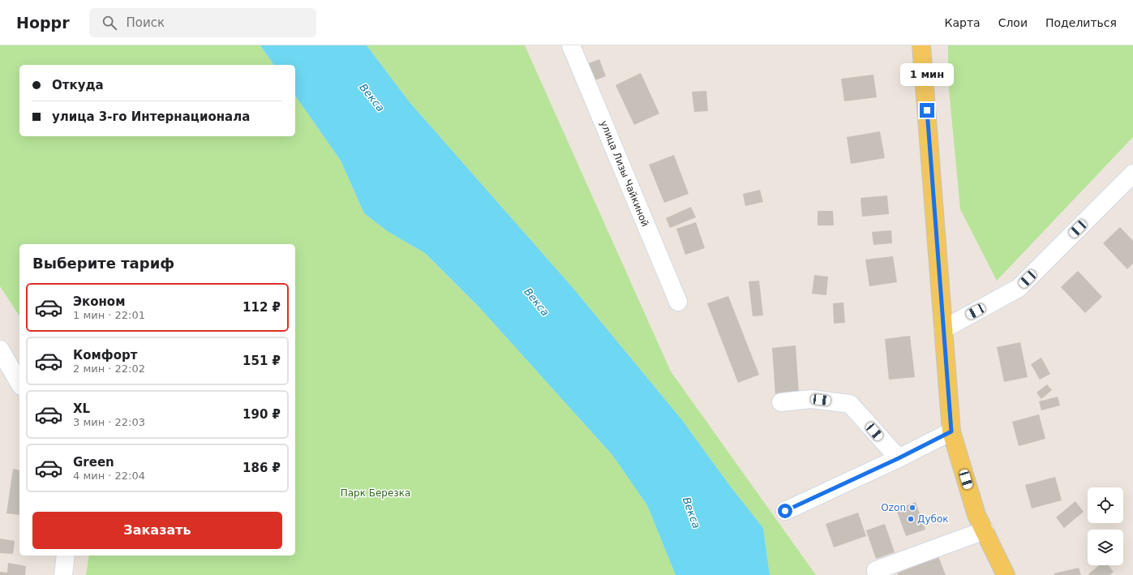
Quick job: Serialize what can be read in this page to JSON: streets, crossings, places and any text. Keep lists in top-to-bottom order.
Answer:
{
  "streets": {
    "street": ["улица Лизы Чайкиной"]
  },
  "water": ["Векса"],
  "parks": ["Парк Березка"],
  "places": ["Ozon", "Дубок"],
  "page": {
    "header": "Hoppr",
    "search": "Поиск",
    "nav": ["Карта", "Слои", "Поделиться"],
    "bubble": "1 мин",
    "banner": ["Откуда", "улица 3-го Интернационала"],
    "heading": "Выберите тариф",
    "list": [
      {
        "name": "Эконом",
        "note": "1 мин · 22:01",
        "value": "112 ₽"
      },
      {
        "name": "Комфорт",
        "note": "2 мин · 22:02",
        "value": "151 ₽"
      },
      {
        "name": "XL",
        "note": "3 мин · 22:03",
        "value": "190 ₽"
      },
      {
        "name": "Green",
        "note": "4 мин · 22:04",
        "value": "186 ₽"
      }
    ],
    "buttons": "Заказать"
  }
}
